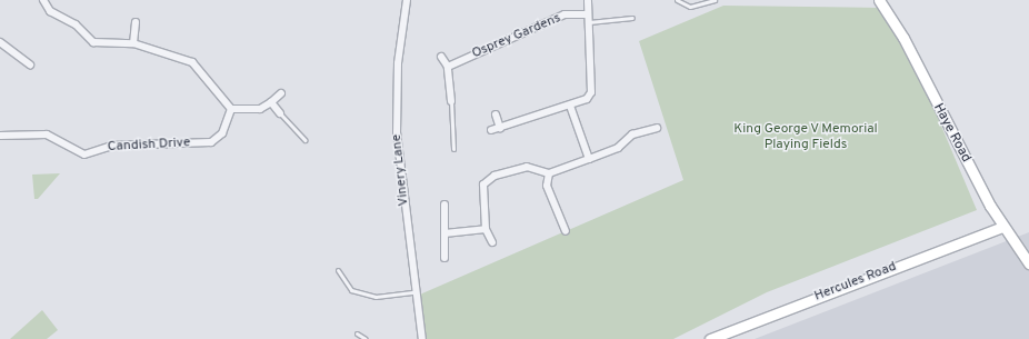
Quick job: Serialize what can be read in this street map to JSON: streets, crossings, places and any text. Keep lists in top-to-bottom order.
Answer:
{
  "streets": {
    "street": [
      "Osprey Gardens",
      "Haye Road",
      "Candish Drive",
      "Vinery Lane",
      "Hercules Road"
    ]
  },
  "crossings": [
    ["Haye Road", "Hercules Road"]
  ],
  "parks": ["King George V Memorial Playing Fields"]
}
